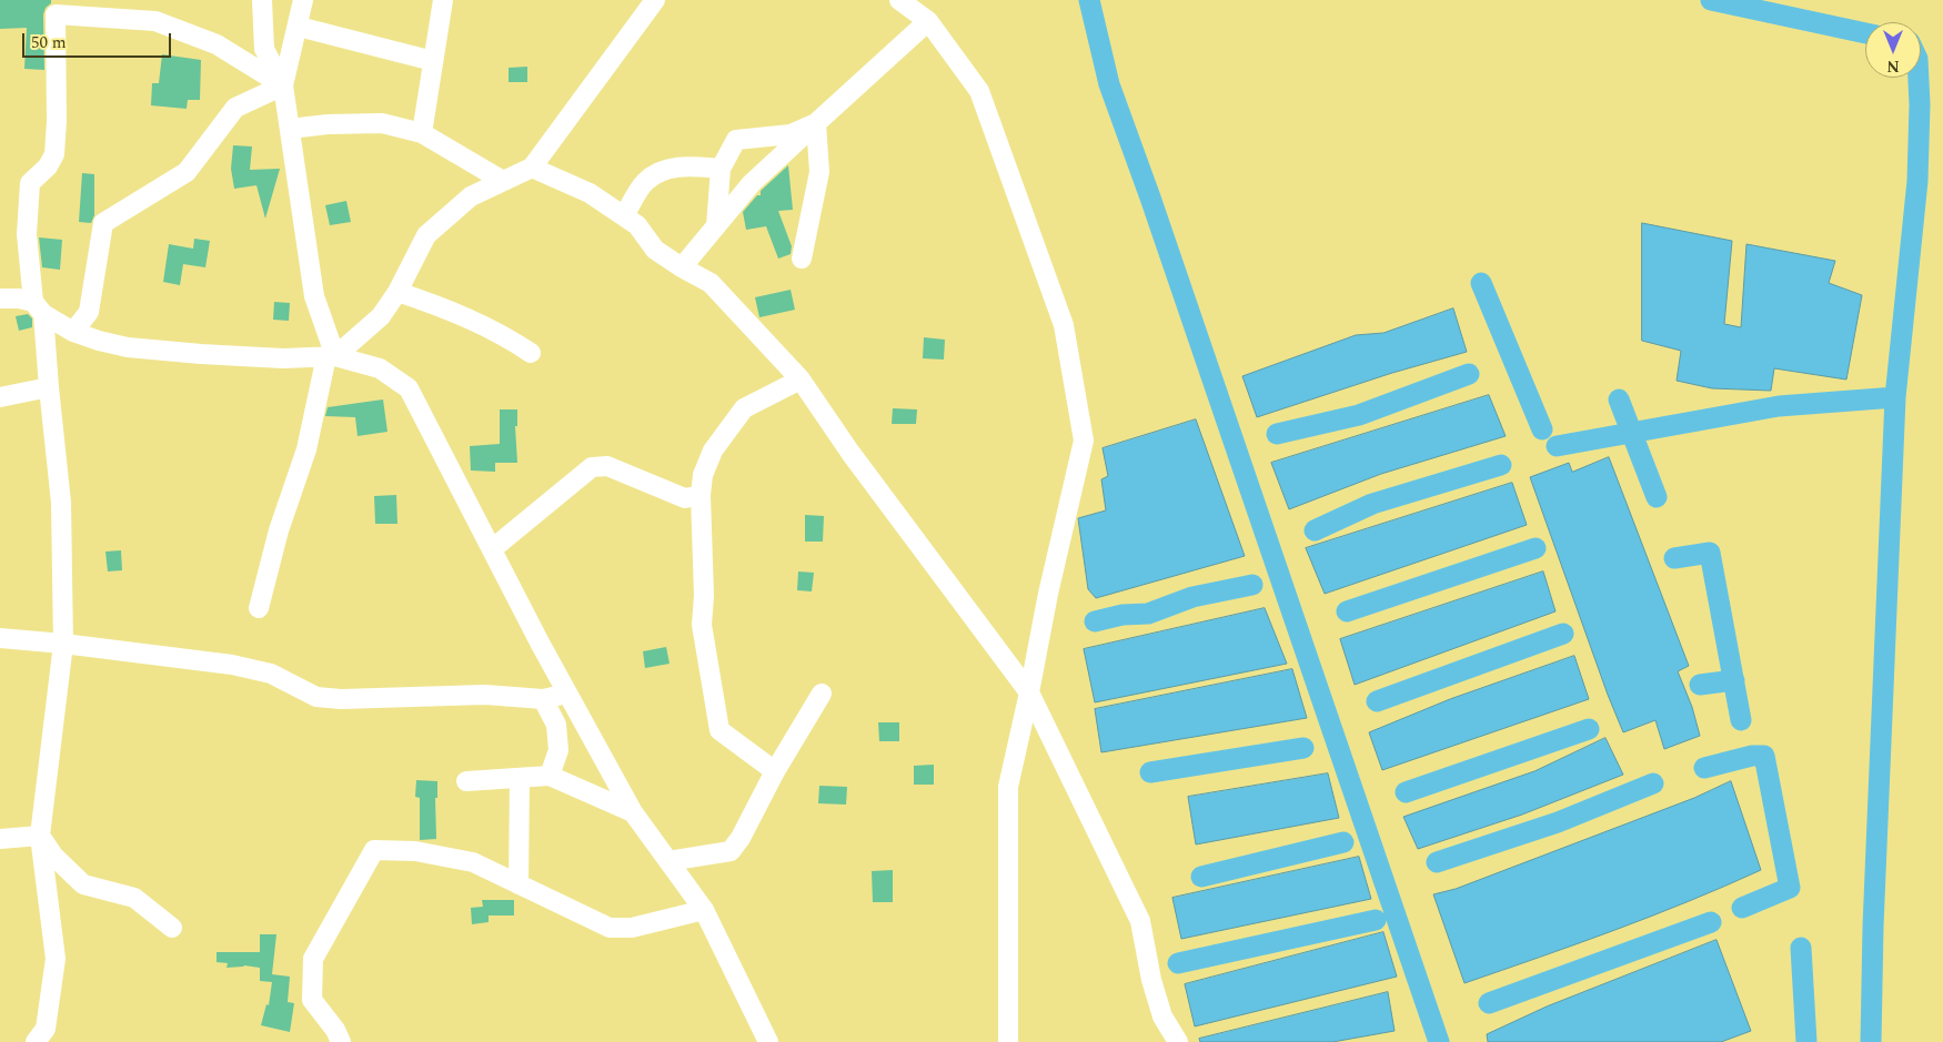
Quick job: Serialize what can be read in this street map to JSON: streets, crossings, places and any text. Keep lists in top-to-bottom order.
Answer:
{
  "scale_bar": "50 m",
  "north": "bottom"
}
